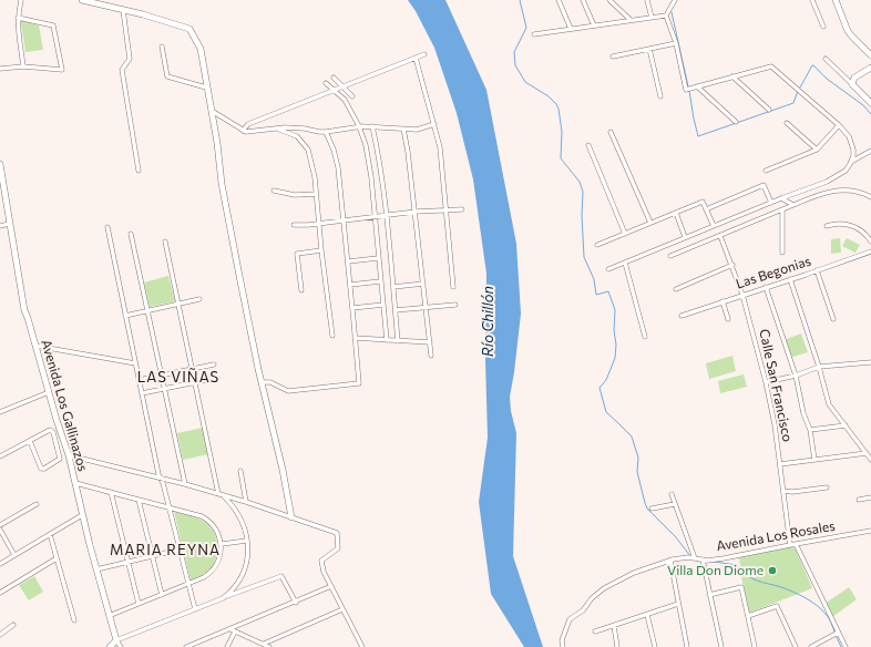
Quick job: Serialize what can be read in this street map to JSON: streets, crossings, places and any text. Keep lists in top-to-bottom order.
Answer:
{
  "streets": {
    "street": [
      "Las Begonias",
      "Calle San Francisco",
      "Avenida Los Gallinazos",
      "Avenida Los Rosales"
    ]
  },
  "crossings": [
    ["Las Begonias", "Calle San Francisco"],
    ["Calle San Francisco", "Avenida Los Rosales"]
  ],
  "districts": ["LAS VIÑAS", "MARIA REYNA"],
  "water": ["Río Chillón"],
  "places": ["Villa Don Diome"]
}
